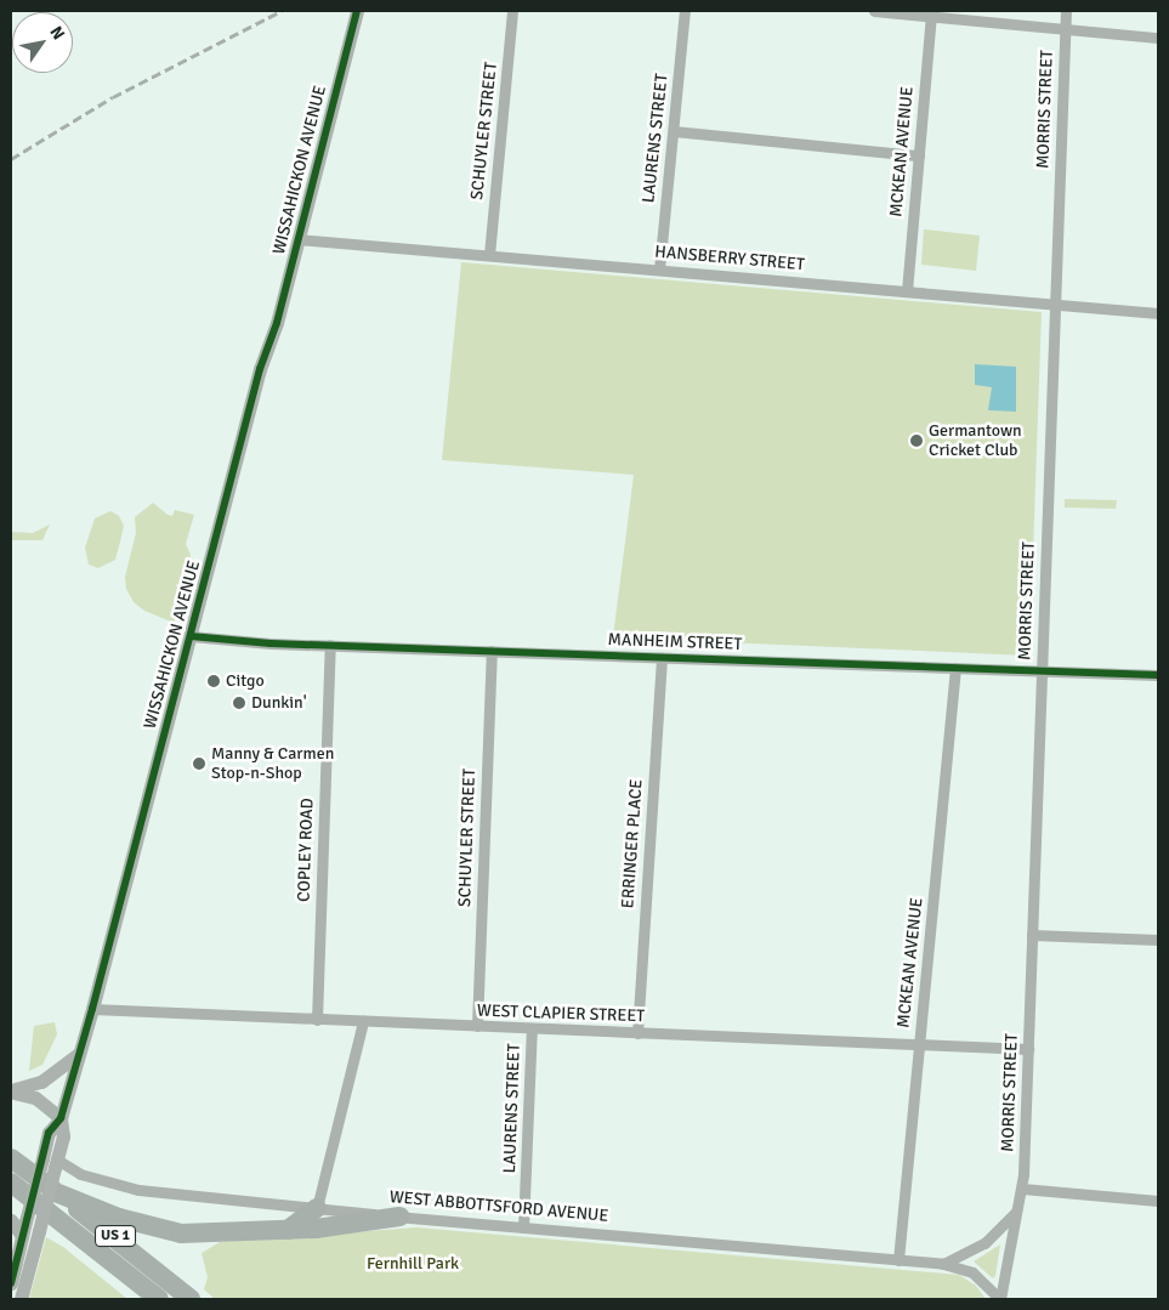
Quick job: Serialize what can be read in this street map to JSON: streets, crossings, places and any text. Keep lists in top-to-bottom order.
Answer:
{
  "streets": {
    "highway": ["US 1"],
    "street": [
      "MORRIS STREET",
      "SCHUYLER STREET",
      "LAURENS STREET",
      "MCKEAN AVENUE",
      "WISSAHICKON AVENUE",
      "HANSBERRY STREET",
      "MANHEIM STREET",
      "ERRINGER PLACE",
      "COPLEY ROAD",
      "WEST CLAPIER STREET",
      "WEST ABBOTTSFORD AVENUE"
    ]
  },
  "crossings": [
    ["MORRIS STREET", "HANSBERRY STREET"],
    ["MORRIS STREET", "MANHEIM STREET"],
    ["MORRIS STREET", "WEST CLAPIER STREET"],
    ["MORRIS STREET", "WEST ABBOTTSFORD AVENUE"],
    ["SCHUYLER STREET", "HANSBERRY STREET"],
    ["SCHUYLER STREET", "MANHEIM STREET"],
    ["SCHUYLER STREET", "WEST CLAPIER STREET"],
    ["LAURENS STREET", "HANSBERRY STREET"],
    ["LAURENS STREET", "WEST CLAPIER STREET"],
    ["LAURENS STREET", "WEST ABBOTTSFORD AVENUE"],
    ["MCKEAN AVENUE", "HANSBERRY STREET"],
    ["MCKEAN AVENUE", "MANHEIM STREET"],
    ["MCKEAN AVENUE", "WEST CLAPIER STREET"],
    ["MCKEAN AVENUE", "WEST ABBOTTSFORD AVENUE"],
    ["WISSAHICKON AVENUE", "HANSBERRY STREET"],
    ["WISSAHICKON AVENUE", "MANHEIM STREET"],
    ["WISSAHICKON AVENUE", "WEST CLAPIER STREET"],
    ["WISSAHICKON AVENUE", "WEST ABBOTTSFORD AVENUE"],
    ["MANHEIM STREET", "ERRINGER PLACE"],
    ["MANHEIM STREET", "COPLEY ROAD"],
    ["ERRINGER PLACE", "WEST CLAPIER STREET"],
    ["COPLEY ROAD", "WEST CLAPIER STREET"]
  ],
  "parks": ["Fernhill Park"],
  "places": [
    "Germantown Cricket Club",
    "Citgo",
    "Dunkin'",
    "Manny & Carmen Stop-n-Shop"
  ],
  "north": "top right"
}
